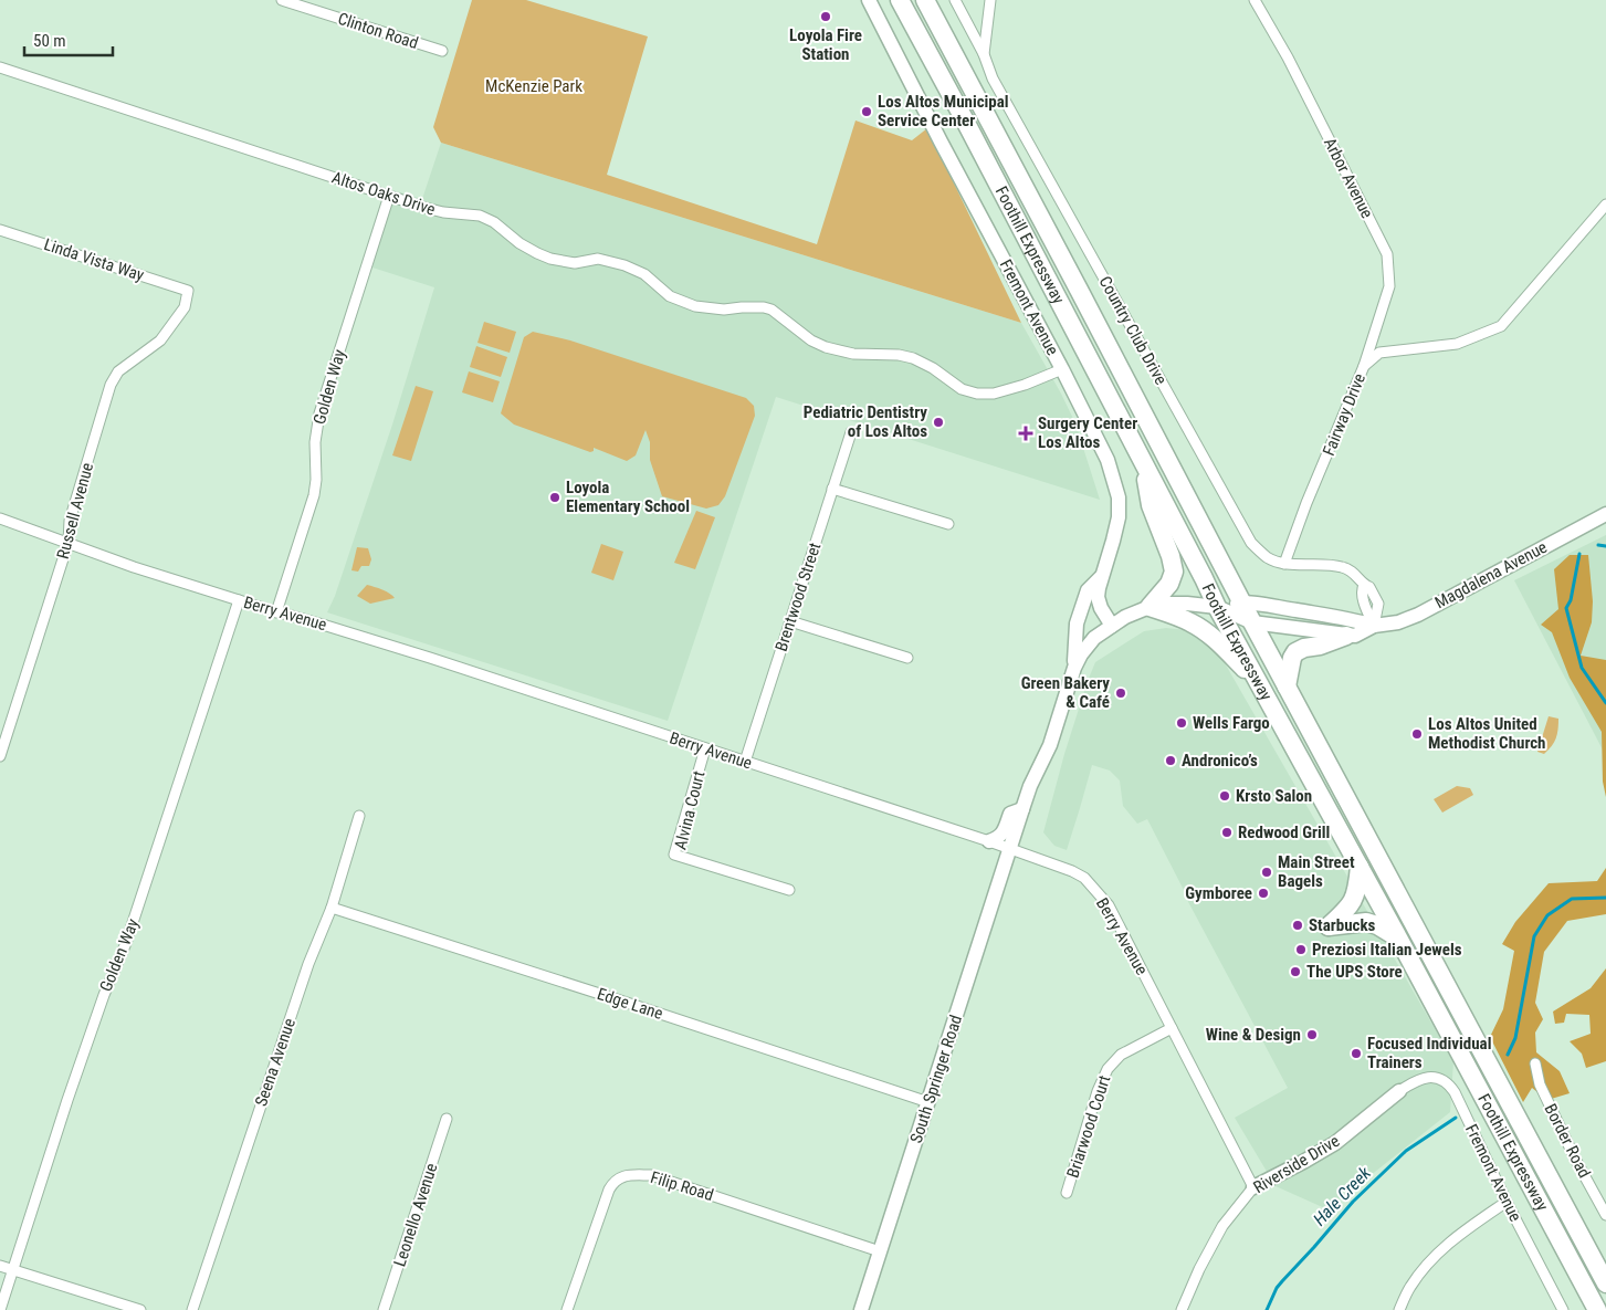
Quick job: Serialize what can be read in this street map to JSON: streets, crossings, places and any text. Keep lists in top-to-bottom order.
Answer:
{
  "streets": {
    "highway": ["Foothill Expressway"],
    "street": [
      "Clinton Road",
      "Arbor Avenue",
      "Altos Oaks Drive",
      "Linda Vista Way",
      "Fremont Avenue",
      "Country Club Drive",
      "Golden Way",
      "Fairway Drive",
      "Russell Avenue",
      "Magdalena Avenue",
      "Brentwood Street",
      "Berry Avenue",
      "Alvina Court",
      "Edge Lane",
      "Seena Avenue",
      "South Springer Road",
      "Briarwood Court",
      "Border Road",
      "Riverside Drive",
      "Filip Road",
      "Leonello Avenue"
    ]
  },
  "crossings": [
    ["Arbor Avenue", "Fairway Drive"],
    ["Altos Oaks Drive", "Fremont Avenue"],
    ["Altos Oaks Drive", "Golden Way"],
    ["Foothill Expressway", "Magdalena Avenue"],
    ["Foothill Expressway", "South Springer Road"],
    ["Linda Vista Way", "Russell Avenue"],
    ["Fremont Avenue", "South Springer Road"],
    ["Fremont Avenue", "Riverside Drive"],
    ["Country Club Drive", "Fairway Drive"],
    ["Country Club Drive", "Magdalena Avenue"],
    ["Golden Way", "Berry Avenue"],
    ["Russell Avenue", "Berry Avenue"],
    ["Magdalena Avenue", "South Springer Road"],
    ["Brentwood Street", "Berry Avenue"],
    ["Berry Avenue", "Alvina Court"],
    ["Berry Avenue", "South Springer Road"],
    ["Berry Avenue", "Briarwood Court"],
    ["Berry Avenue", "Riverside Drive"],
    ["Edge Lane", "Seena Avenue"],
    ["Edge Lane", "South Springer Road"],
    ["South Springer Road", "Filip Road"]
  ],
  "water": ["Hale Creek"],
  "parks": ["McKenzie Park"],
  "places": {
    "other": [
      "Loyola Fire Station",
      "Los Altos Municipal Service Center",
      "Pediatric Dentistry of Los Altos",
      "Loyola Elementary School",
      "Green Bakery & Café",
      "Wells Fargo",
      "Los Altos United Methodist Church",
      "Andronico’s",
      "Krsto Salon",
      "Redwood Grill",
      "Main Street Bagels",
      "Gymboree",
      "Starbucks",
      "Preziosi Italian Jewels",
      "The UPS Store",
      "Wine & Design",
      "Focused Individual Trainers"
    ],
    "health": ["Surgery Center Los Altos"]
  },
  "scale_bar": "50 m"
}
